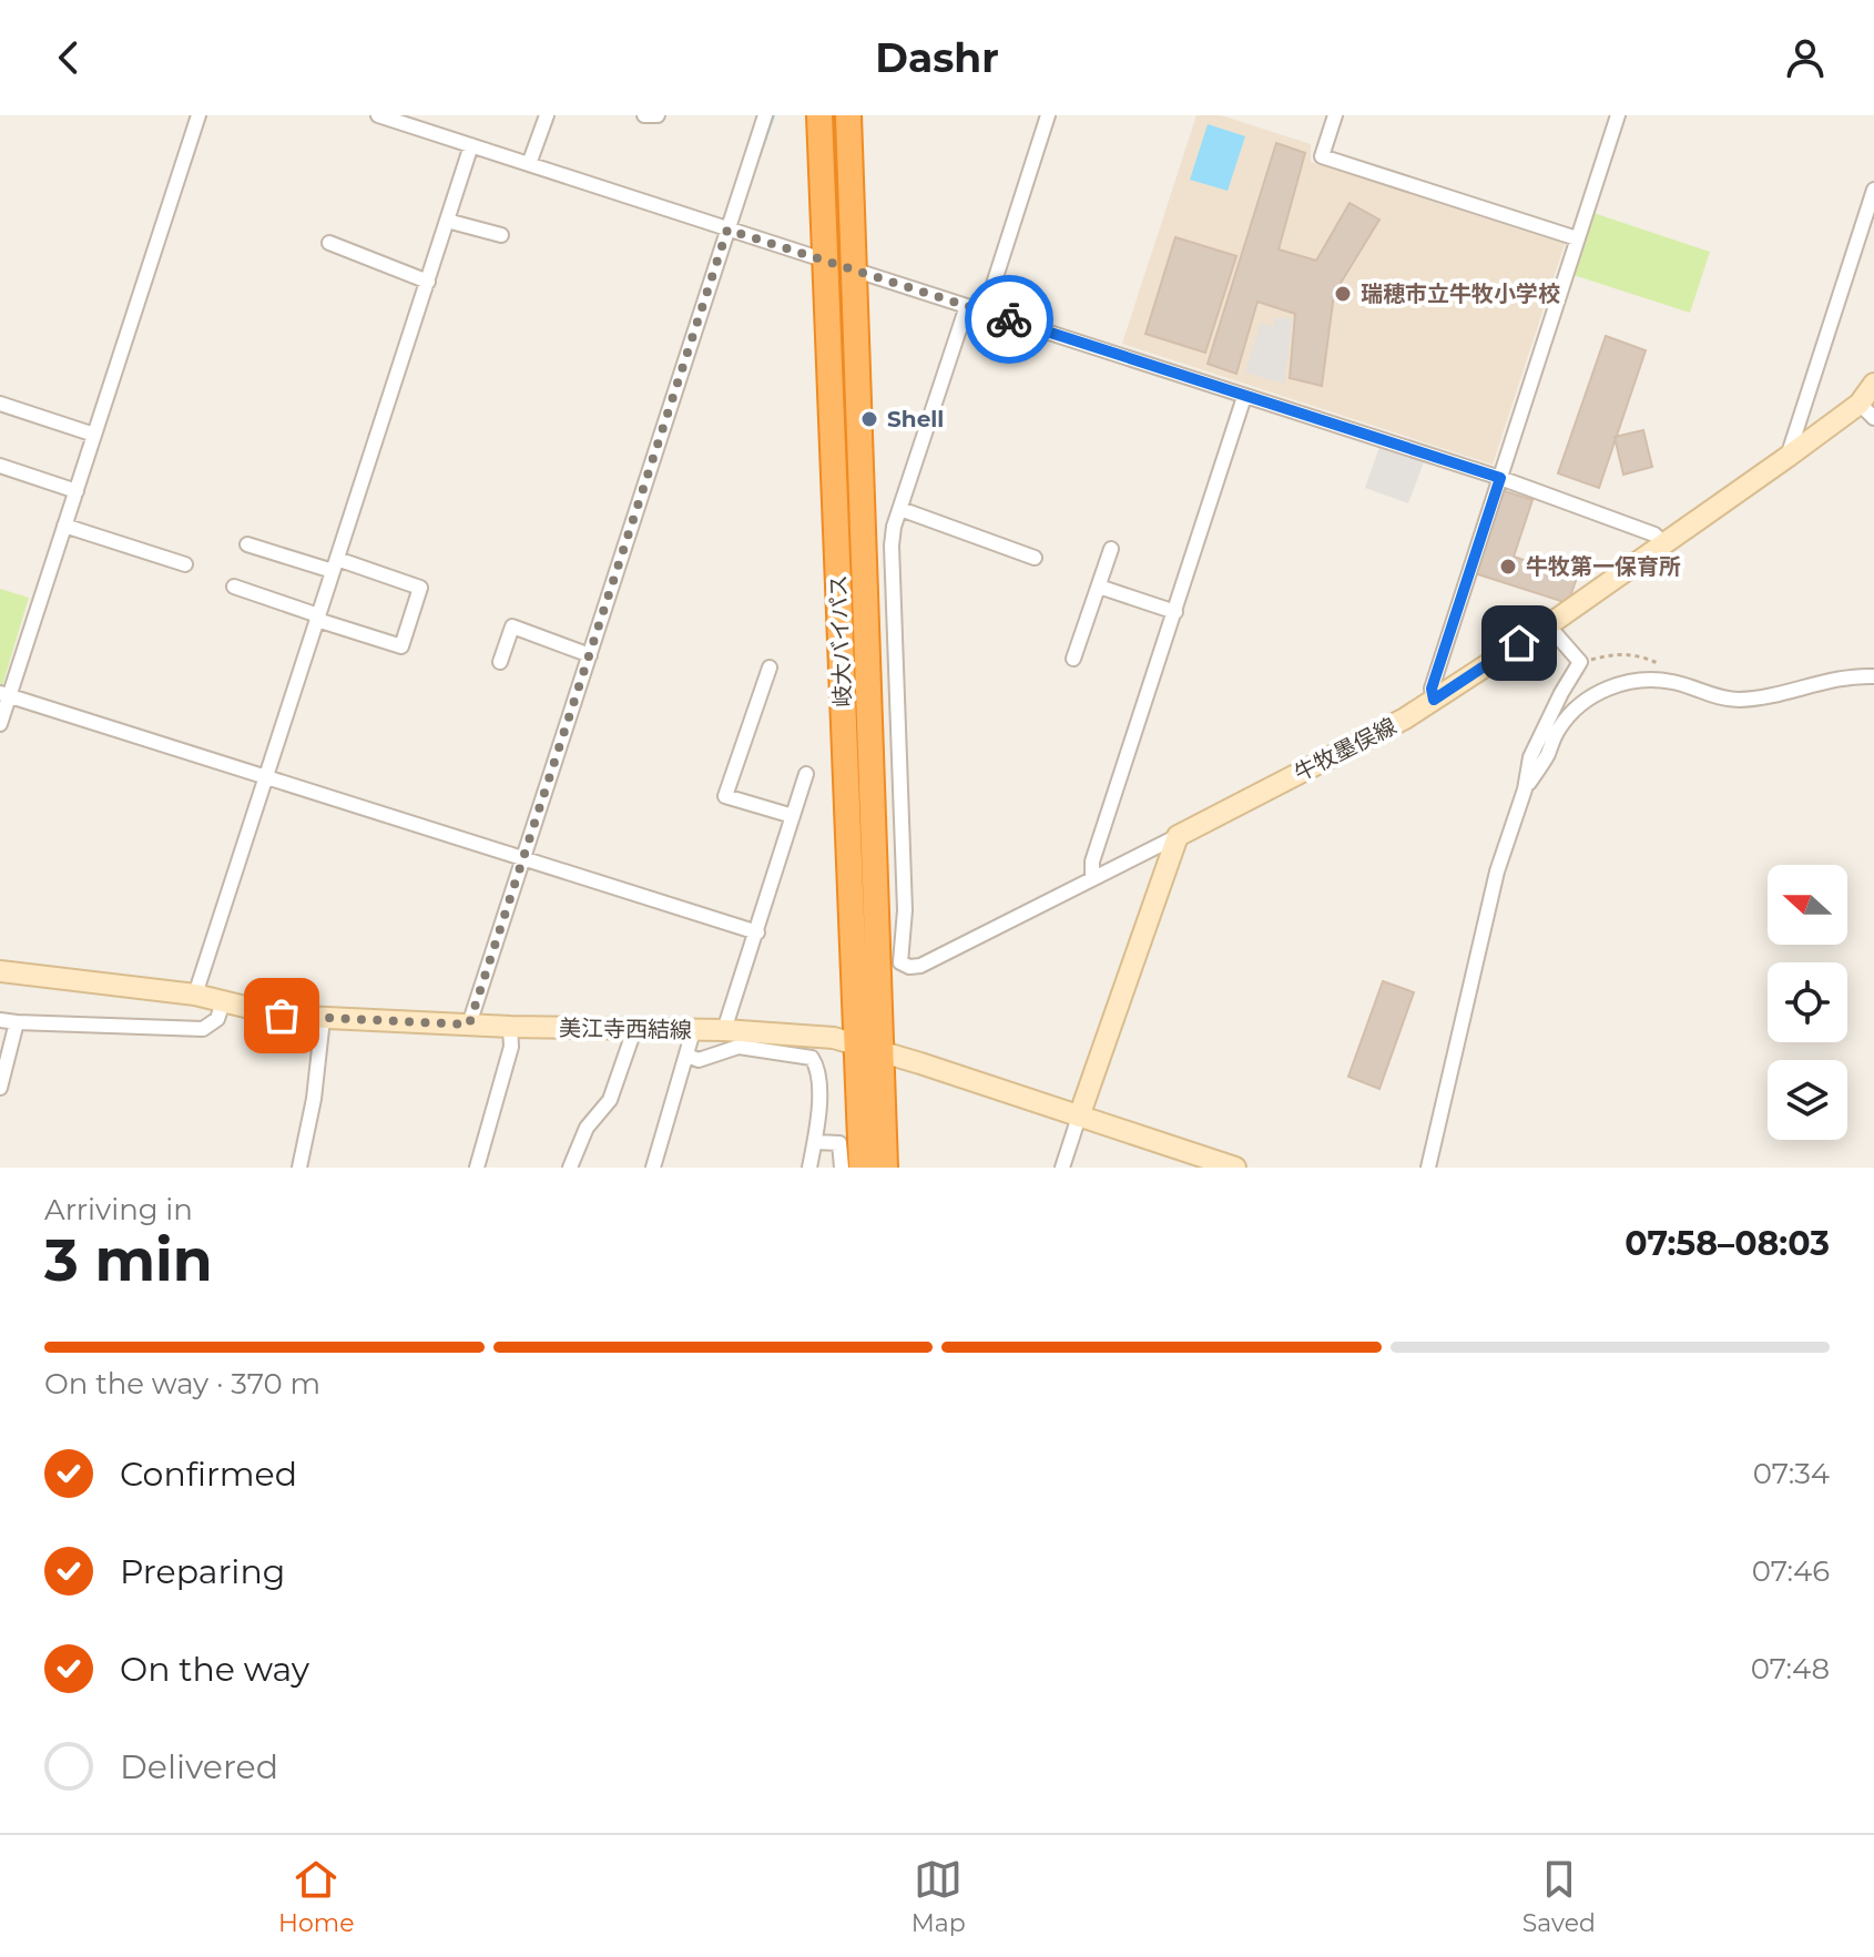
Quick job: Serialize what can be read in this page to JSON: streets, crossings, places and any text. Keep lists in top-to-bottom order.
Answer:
{
  "streets": {
    "highway": ["岐大バイパス"],
    "main road": ["牛牧墨俣線", "美江寺西結線"]
  },
  "crossings": [
    ["岐大バイパス", "美江寺西結線"]
  ],
  "places": ["瑞穂市立牛牧小学校", "Shell", "牛牧第一保育所"],
  "north": "left",
  "page": {
    "header": "Dashr",
    "heading": ["3 min", "Arriving in", "07:58–08:03"],
    "bar": "On the way · 370 m",
    "list": [
      ["Confirmed", "07:34"],
      ["Preparing", "07:46"],
      ["On the way", "07:48"],
      "Delivered"
    ],
    "tabs": ["Home", "Map", "Saved"]
  }
}
